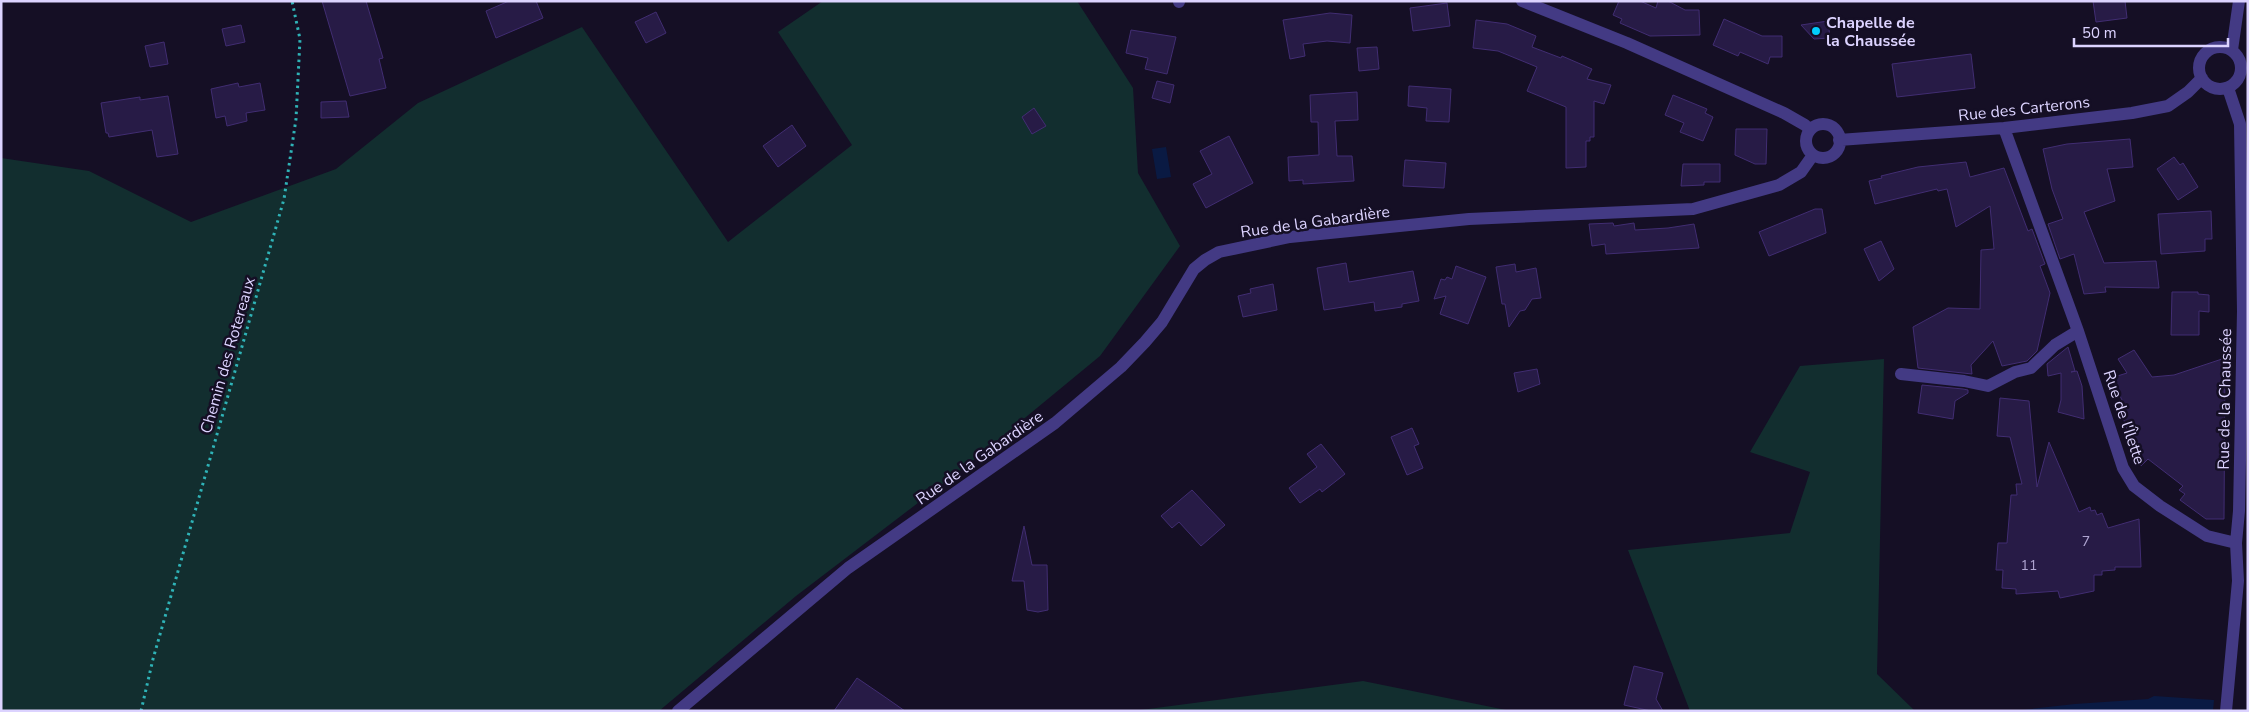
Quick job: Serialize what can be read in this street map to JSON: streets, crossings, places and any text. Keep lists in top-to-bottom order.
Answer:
{
  "streets": {
    "street": [
      "Rue des Carterons",
      "Rue de la Gabardière",
      "Rue de la Chaussée",
      "Rue de l'Îlette"
    ],
    "path": ["Chemin des Rotereaux"]
  },
  "crossings": [
    ["Rue des Carterons", "Rue de la Gabardière"],
    ["Rue des Carterons", "Rue de la Chaussée"],
    ["Rue des Carterons", "Rue de l'Îlette"],
    ["Rue de la Chaussée", "Rue de l'Îlette"]
  ],
  "places": ["Chapelle de la Chaussée"],
  "house_numbers": ["7", "11"],
  "scale_bar": "50 m"
}
